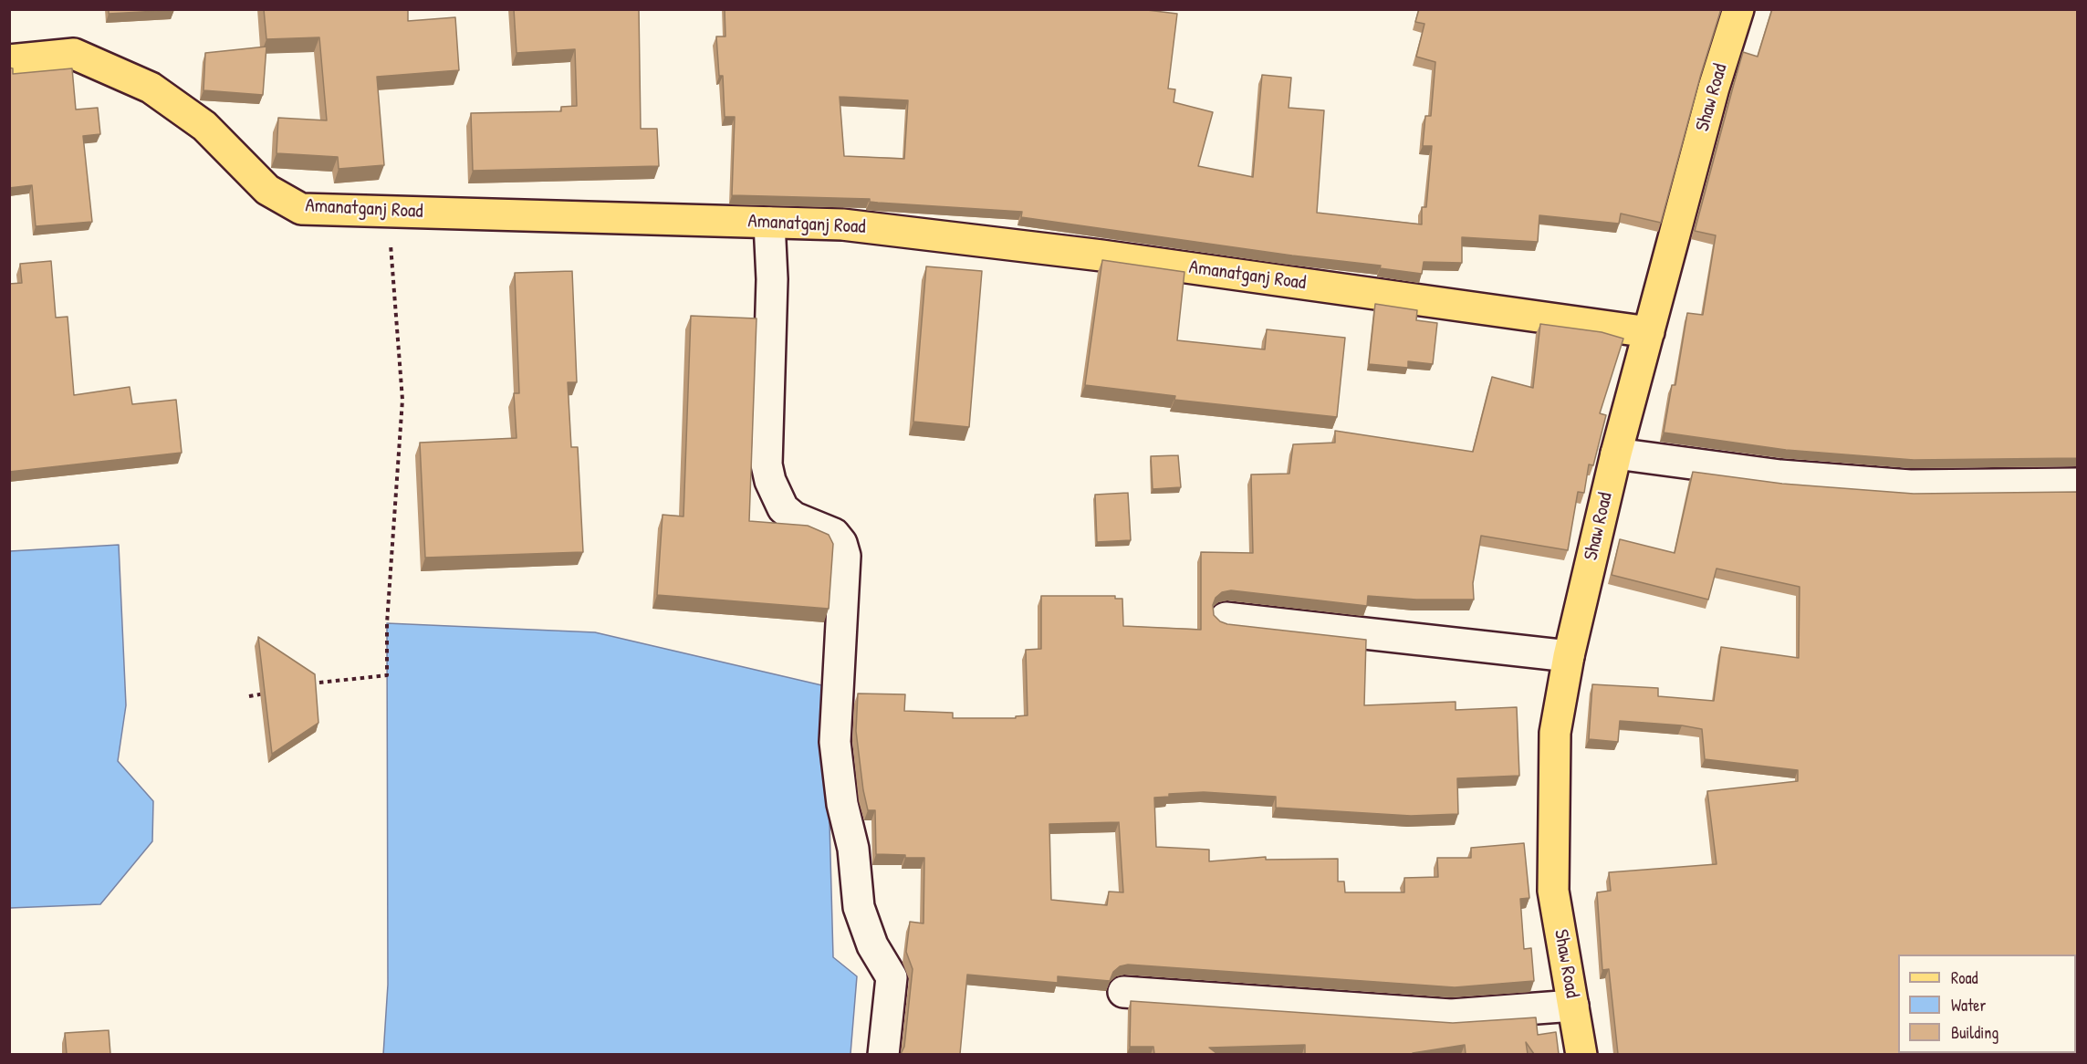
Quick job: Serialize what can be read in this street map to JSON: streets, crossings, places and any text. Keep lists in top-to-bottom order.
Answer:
{
  "streets": {
    "main road": ["Shaw Road", "Amanatganj Road"]
  },
  "crossings": [
    ["Shaw Road", "Amanatganj Road"]
  ],
  "legend": ["Road", "Water", "Building"]
}
